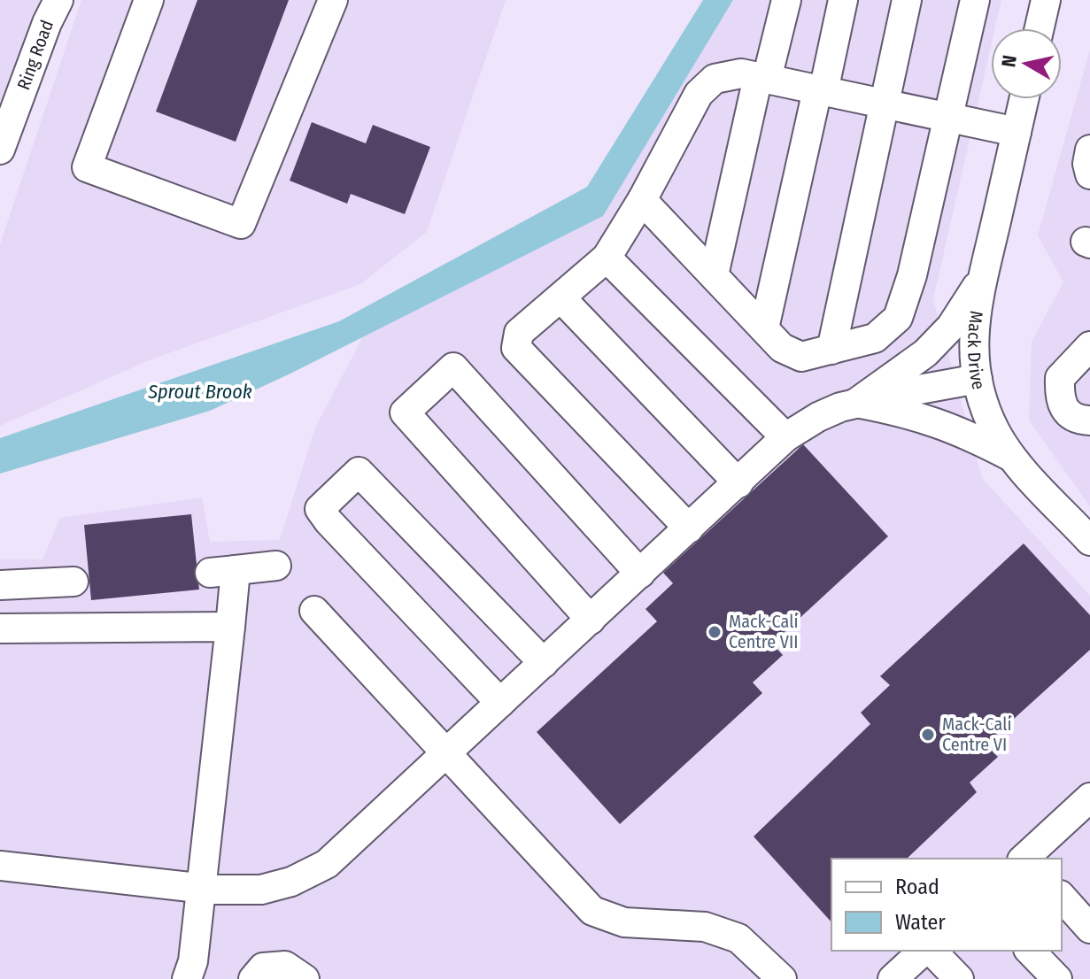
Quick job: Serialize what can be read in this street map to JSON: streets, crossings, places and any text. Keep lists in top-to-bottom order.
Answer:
{
  "streets": {
    "street": ["Ring Road", "Mack Drive"]
  },
  "water": ["Sprout Brook"],
  "places": ["Mack-Cali Centre VII", "Mack-Cali Centre VI"],
  "legend": ["Road", "Water"],
  "north": "left"
}
